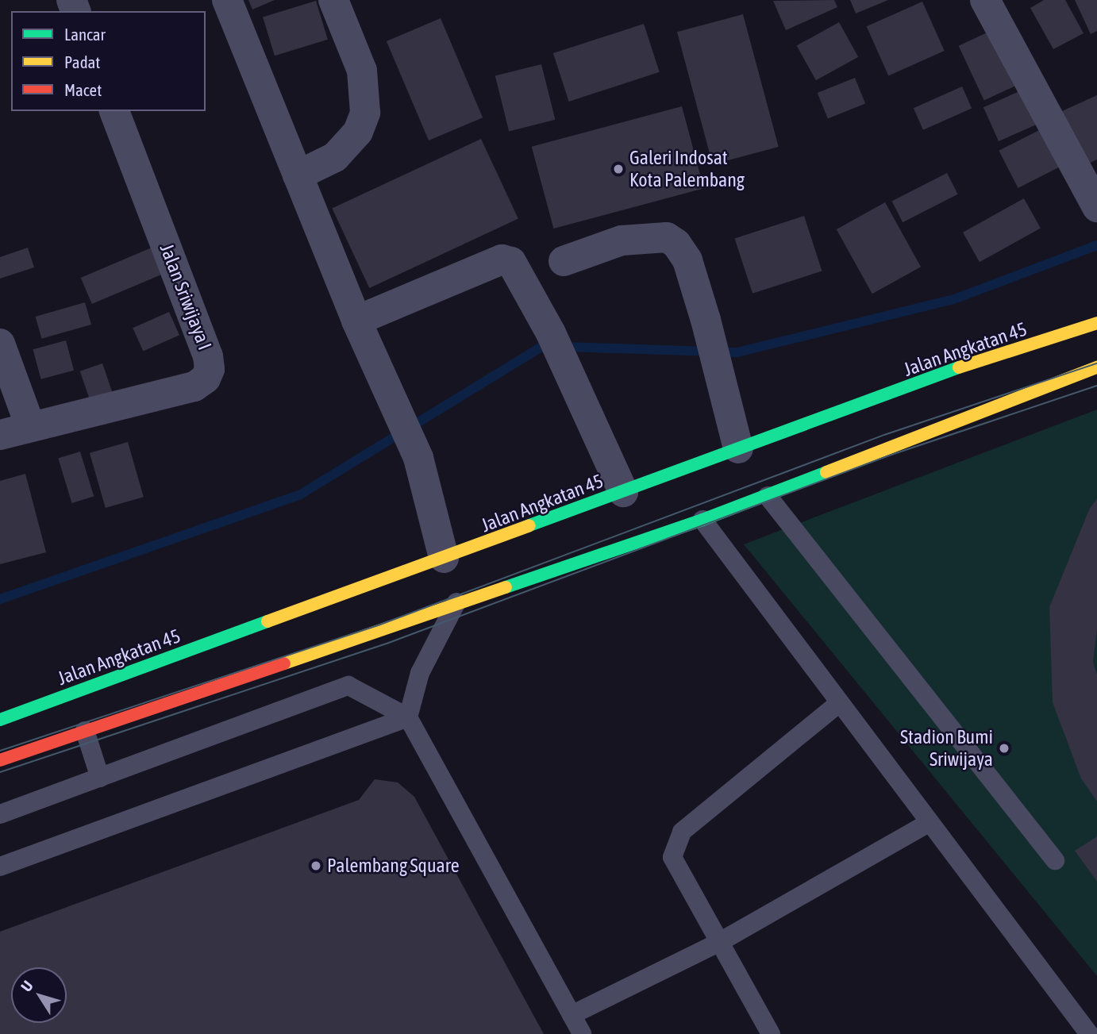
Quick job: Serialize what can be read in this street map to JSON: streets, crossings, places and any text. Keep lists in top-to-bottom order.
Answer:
{
  "streets": {
    "main road": ["Jalan Angkatan 45"],
    "street": ["Jalan Sriwijaya I"]
  },
  "places": ["Galeri Indosat Kota Palembang", "Stadion Bumi Sriwijaya", "Palembang Square"],
  "legend": ["Lancar", "Padat", "Macet"],
  "north": "top left"
}
